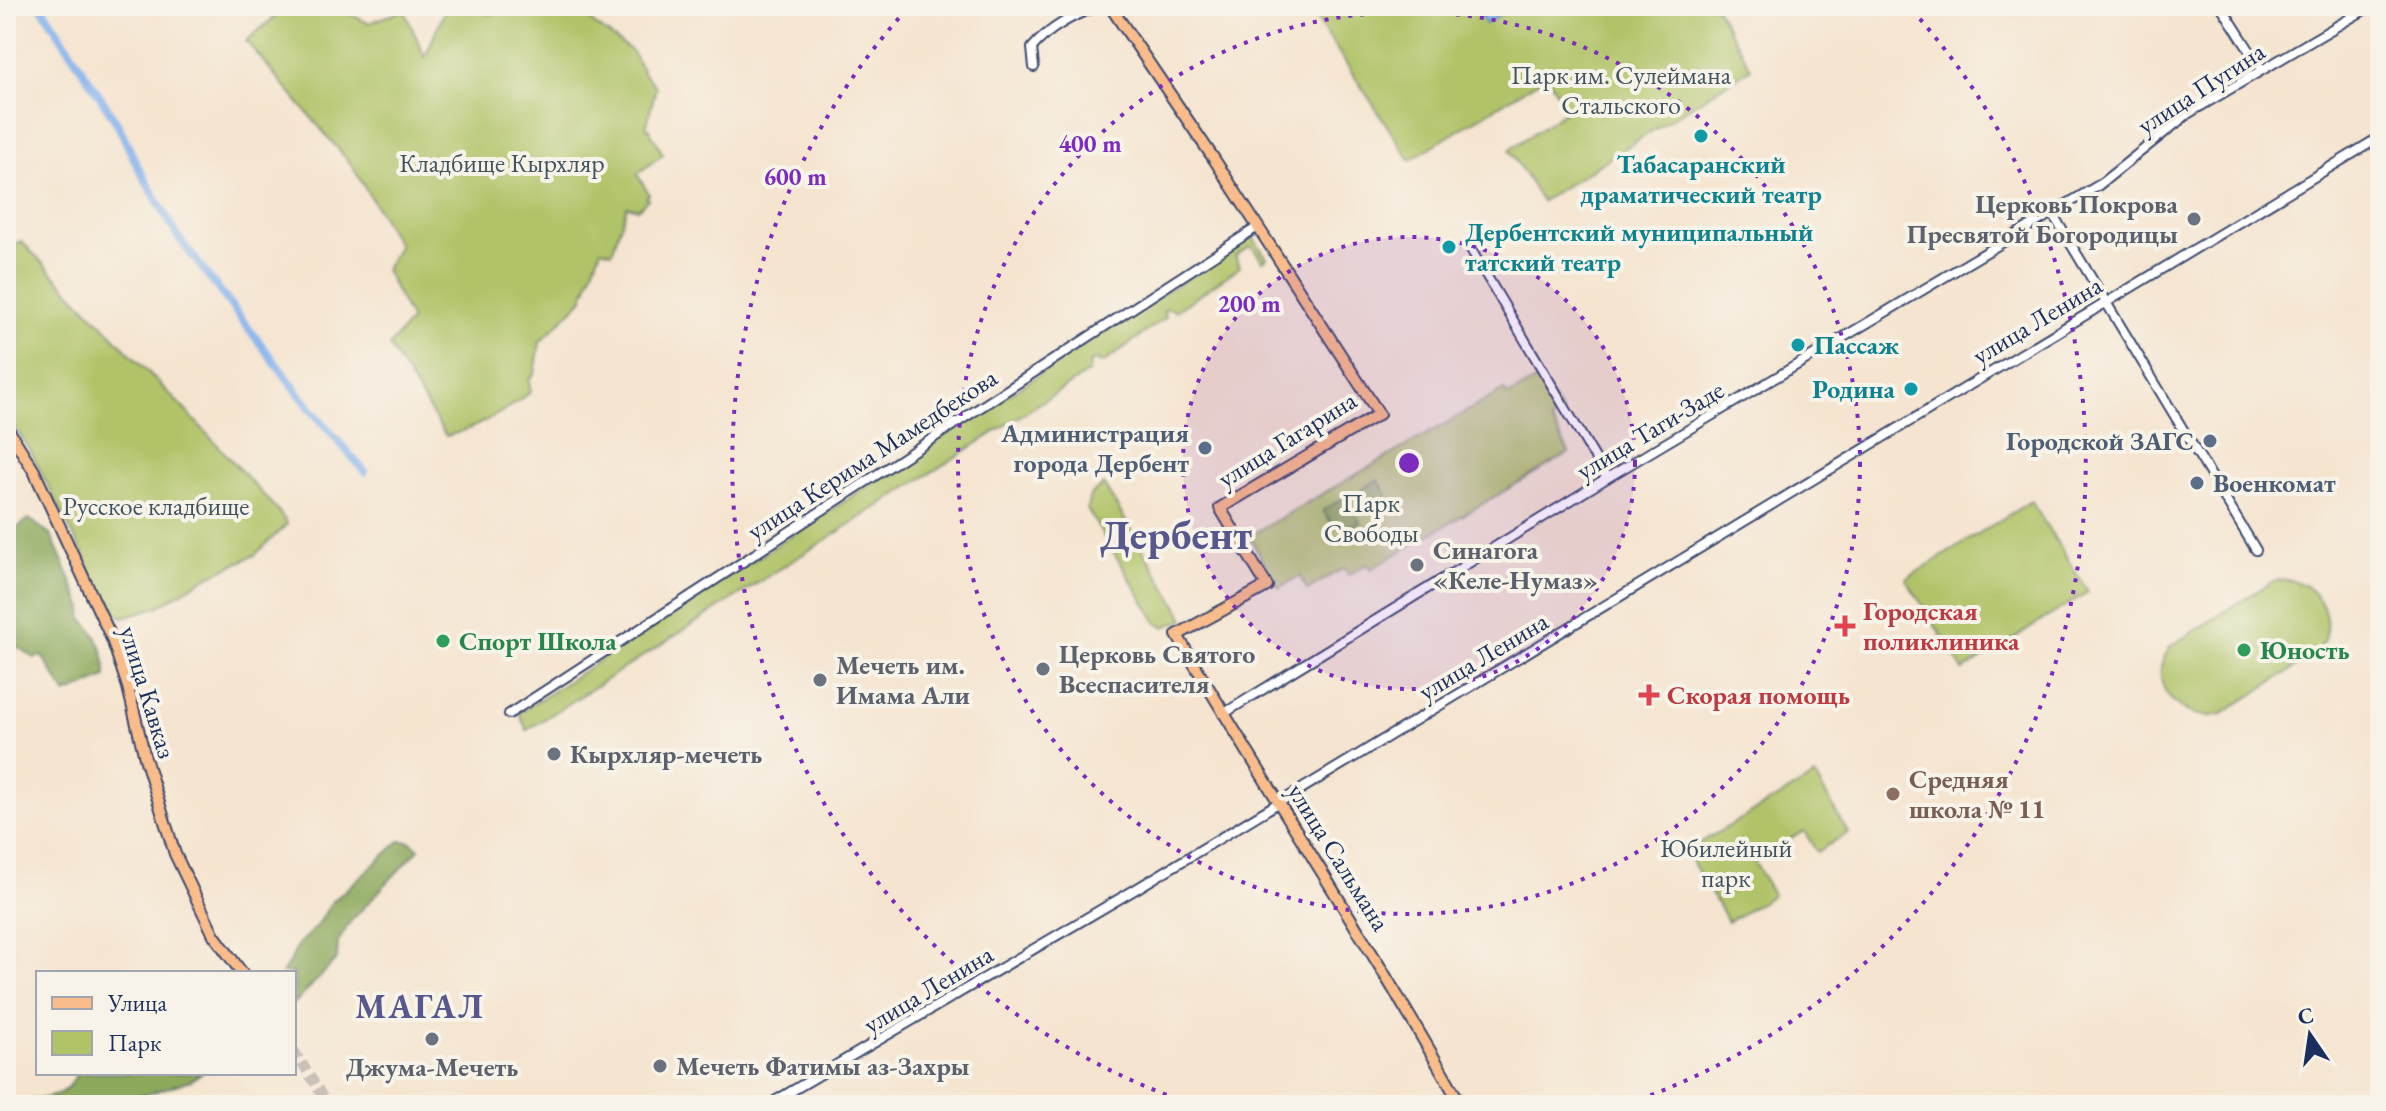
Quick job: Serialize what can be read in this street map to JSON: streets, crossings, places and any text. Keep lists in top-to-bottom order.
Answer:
{
  "streets": {
    "main road": ["улица Гагарина", "улица Кавказ", "улица Сальмана"],
    "street": [
      "улица Пугина",
      "улица Ленина",
      "улица Таги-Заде",
      "улица Керима Мамедбекова"
    ]
  },
  "crossings": [
    ["улица Пугина", "улица Таги-Заде"],
    ["улица Ленина", "улица Сальмана"],
    ["улица Таги-Заде", "улица Сальмана"],
    ["улица Гагарина", "улица Керима Мамедбекова"],
    ["улица Гагарина", "улица Сальмана"]
  ],
  "districts": ["Дербент", "МАГАЛ"],
  "parks": [
    "Парк им. Сулеймана Стальского",
    "Кладбище Кырхляр",
    "Парк Свободы",
    "Русское кладбище",
    "Юбилейный парк"
  ],
  "places": {
    "other": [
      "Табасаранский драматический театр",
      "Церковь Покрова Пресвятой Богородицы",
      "Дербентский муниципальный татский театр",
      "Пассаж",
      "Родина",
      "Городской ЗАГС",
      "Администрация города Дербент",
      "Военкомат",
      "Синагога «Келе-Нумаз»",
      "Спорт Школа",
      "Юность",
      "Церковь Святого Всеспасителя",
      "Мечеть им. Имама Али",
      "Кырхляр-мечеть",
      "Средняя школа № 11",
      "Джума-Мечеть",
      "Мечеть Фатимы аз-Захры"
    ],
    "health": ["Городская поликлиника", "Скорая помощь"]
  },
  "legend": ["Улица", "Парк"],
  "north": "top",
  "rings": ["400 m", "600 m", "200 m"]
}
